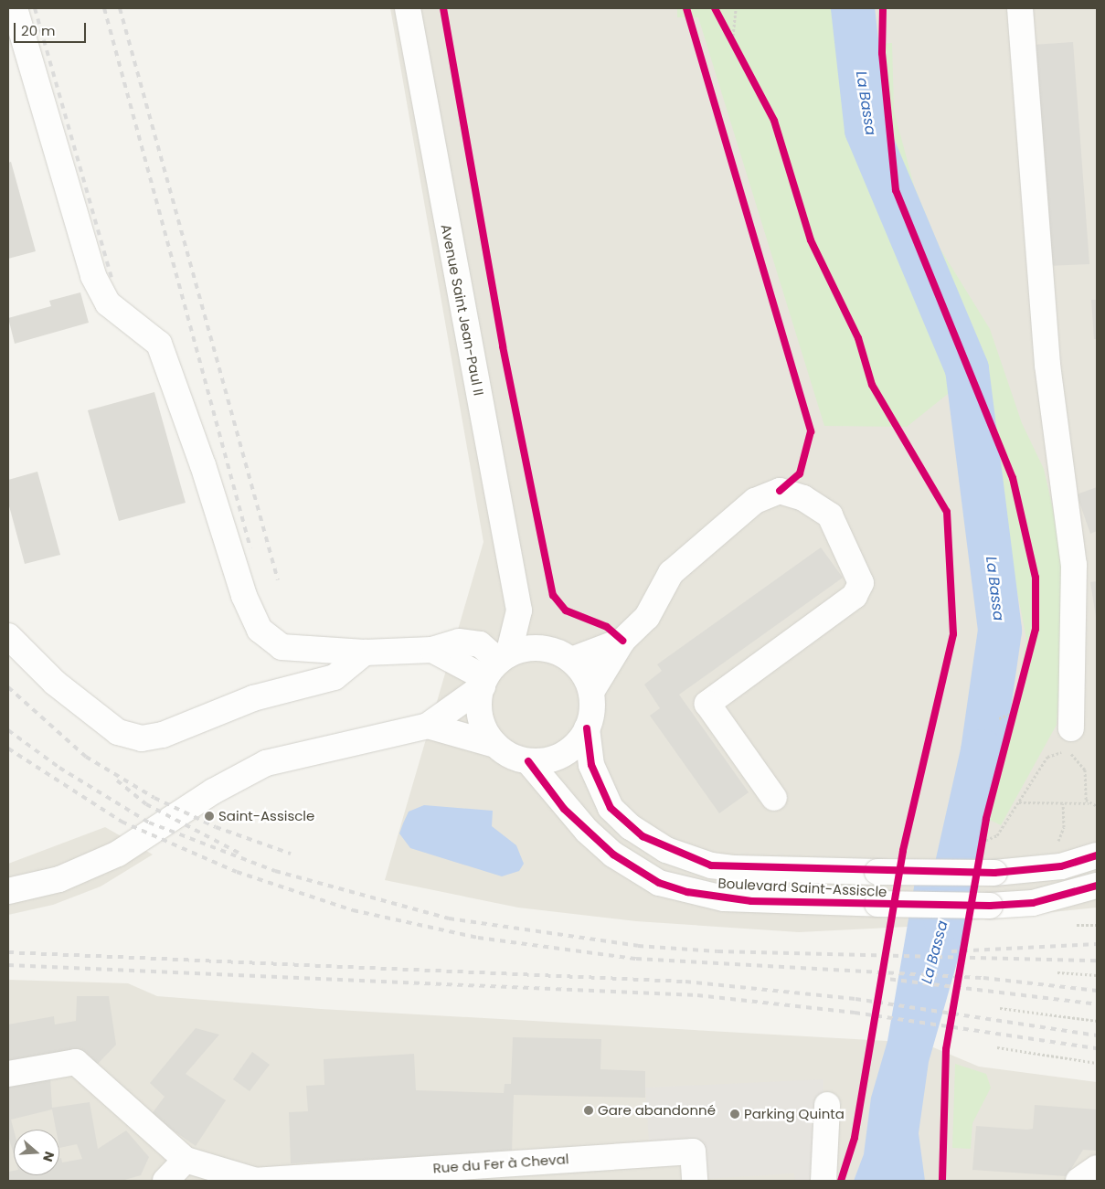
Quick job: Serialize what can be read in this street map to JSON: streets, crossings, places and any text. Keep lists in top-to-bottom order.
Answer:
{
  "streets": {
    "street": ["Avenue Saint Jean-Paul II", "Boulevard Saint-Assiscle", "Rue du Fer à Cheval"]
  },
  "crossings": [
    ["Avenue Saint Jean-Paul II", "Boulevard Saint-Assiscle"]
  ],
  "water": ["La Bassa"],
  "places": ["Saint-Assiscle", "Gare abandonné", "Parking Quinta"],
  "scale_bar": "20 m",
  "north": "right"
}
